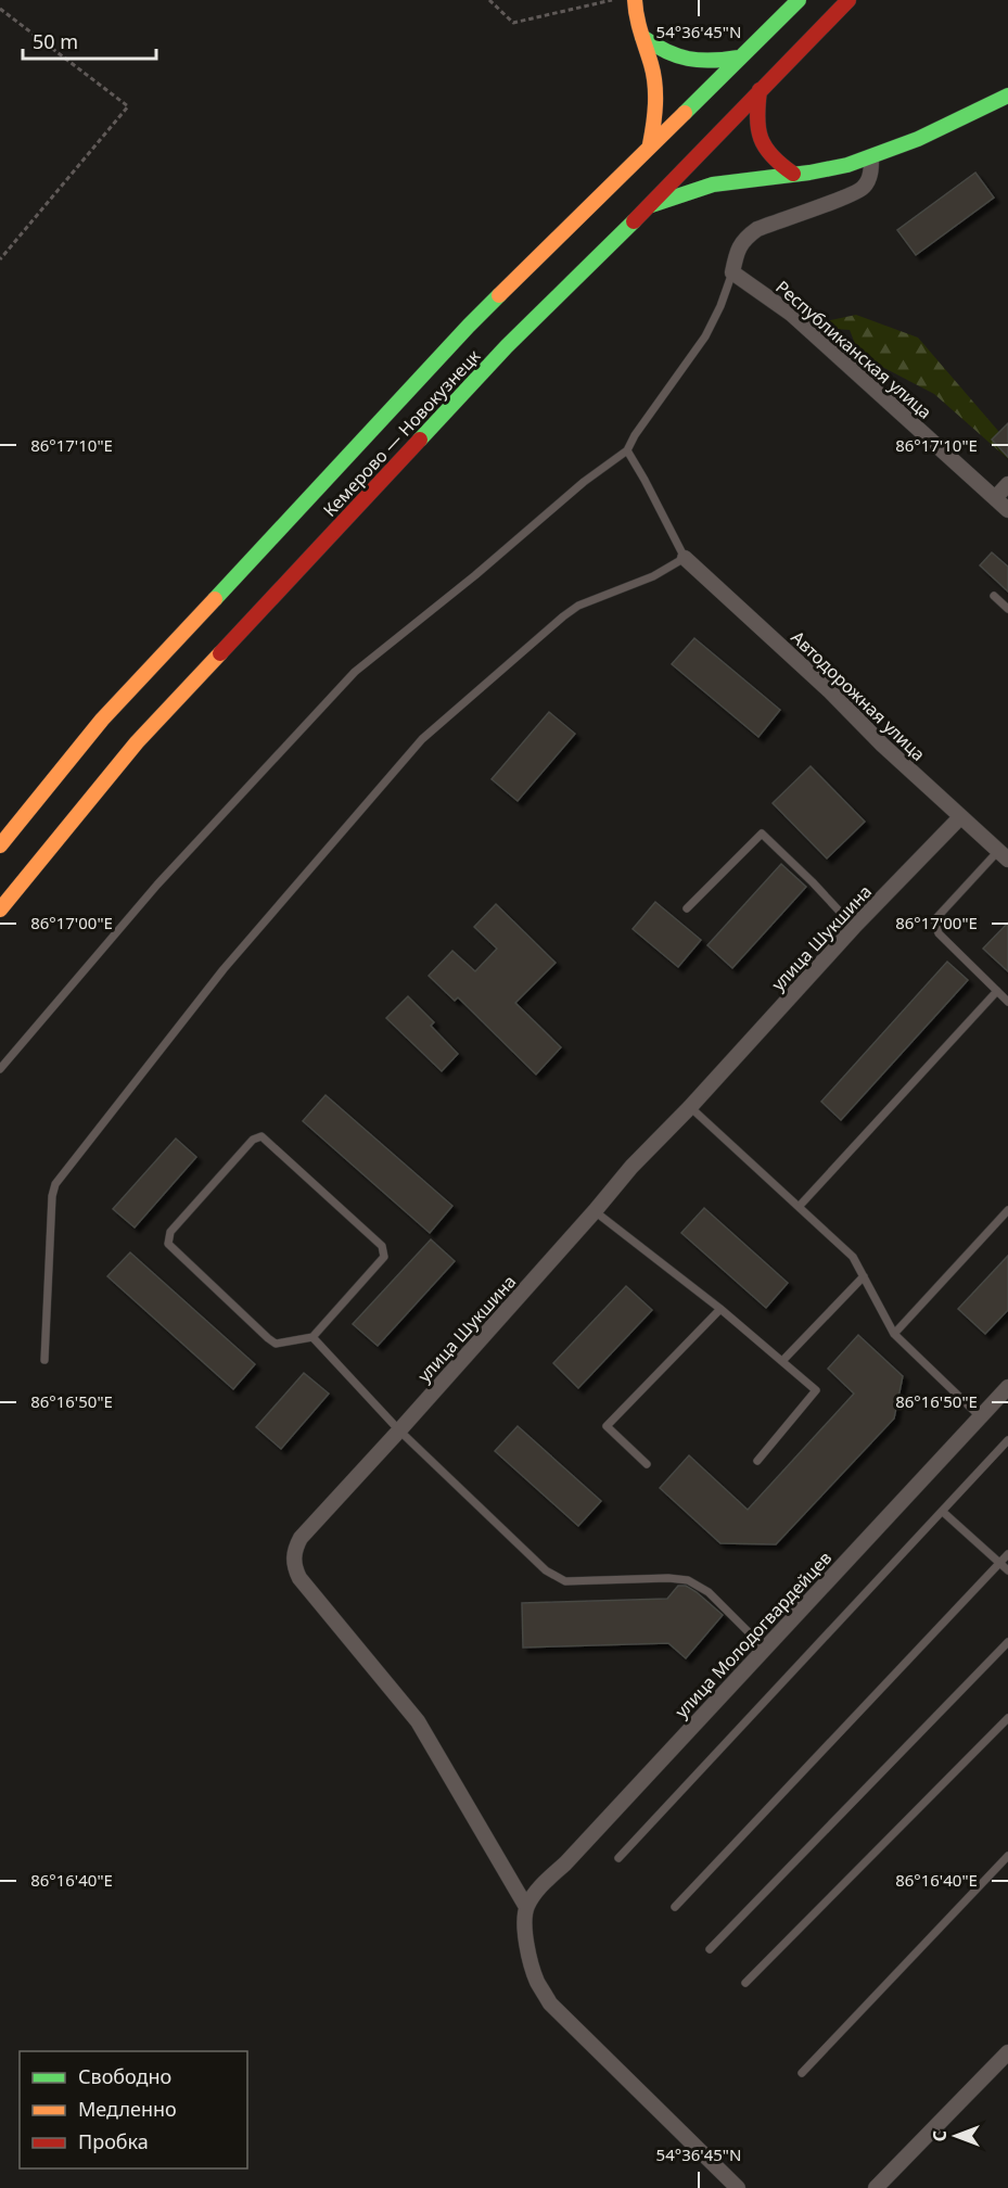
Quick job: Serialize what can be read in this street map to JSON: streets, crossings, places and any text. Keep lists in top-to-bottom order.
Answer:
{
  "streets": {
    "main road": ["Кемерово — Новокузнецк"],
    "street": [
      "Республиканская улица",
      "Автодорожная улица",
      "улица Шукшина",
      "улица Молодогвардейцев"
    ]
  },
  "crossings": [
    ["Автодорожная улица", "улица Шукшина"],
    ["улица Шукшина", "улица Молодогвардейцев"]
  ],
  "legend": ["Свободно", "Медленно", "Пробка"],
  "scale_bar": "50 m",
  "north": "left",
  "coordinates": [
    "54°36'45\"N",
    "86°17'10\"E",
    "86°17'00\"E",
    "86°16'50\"E",
    "86°16'40\"E"
  ]
}
